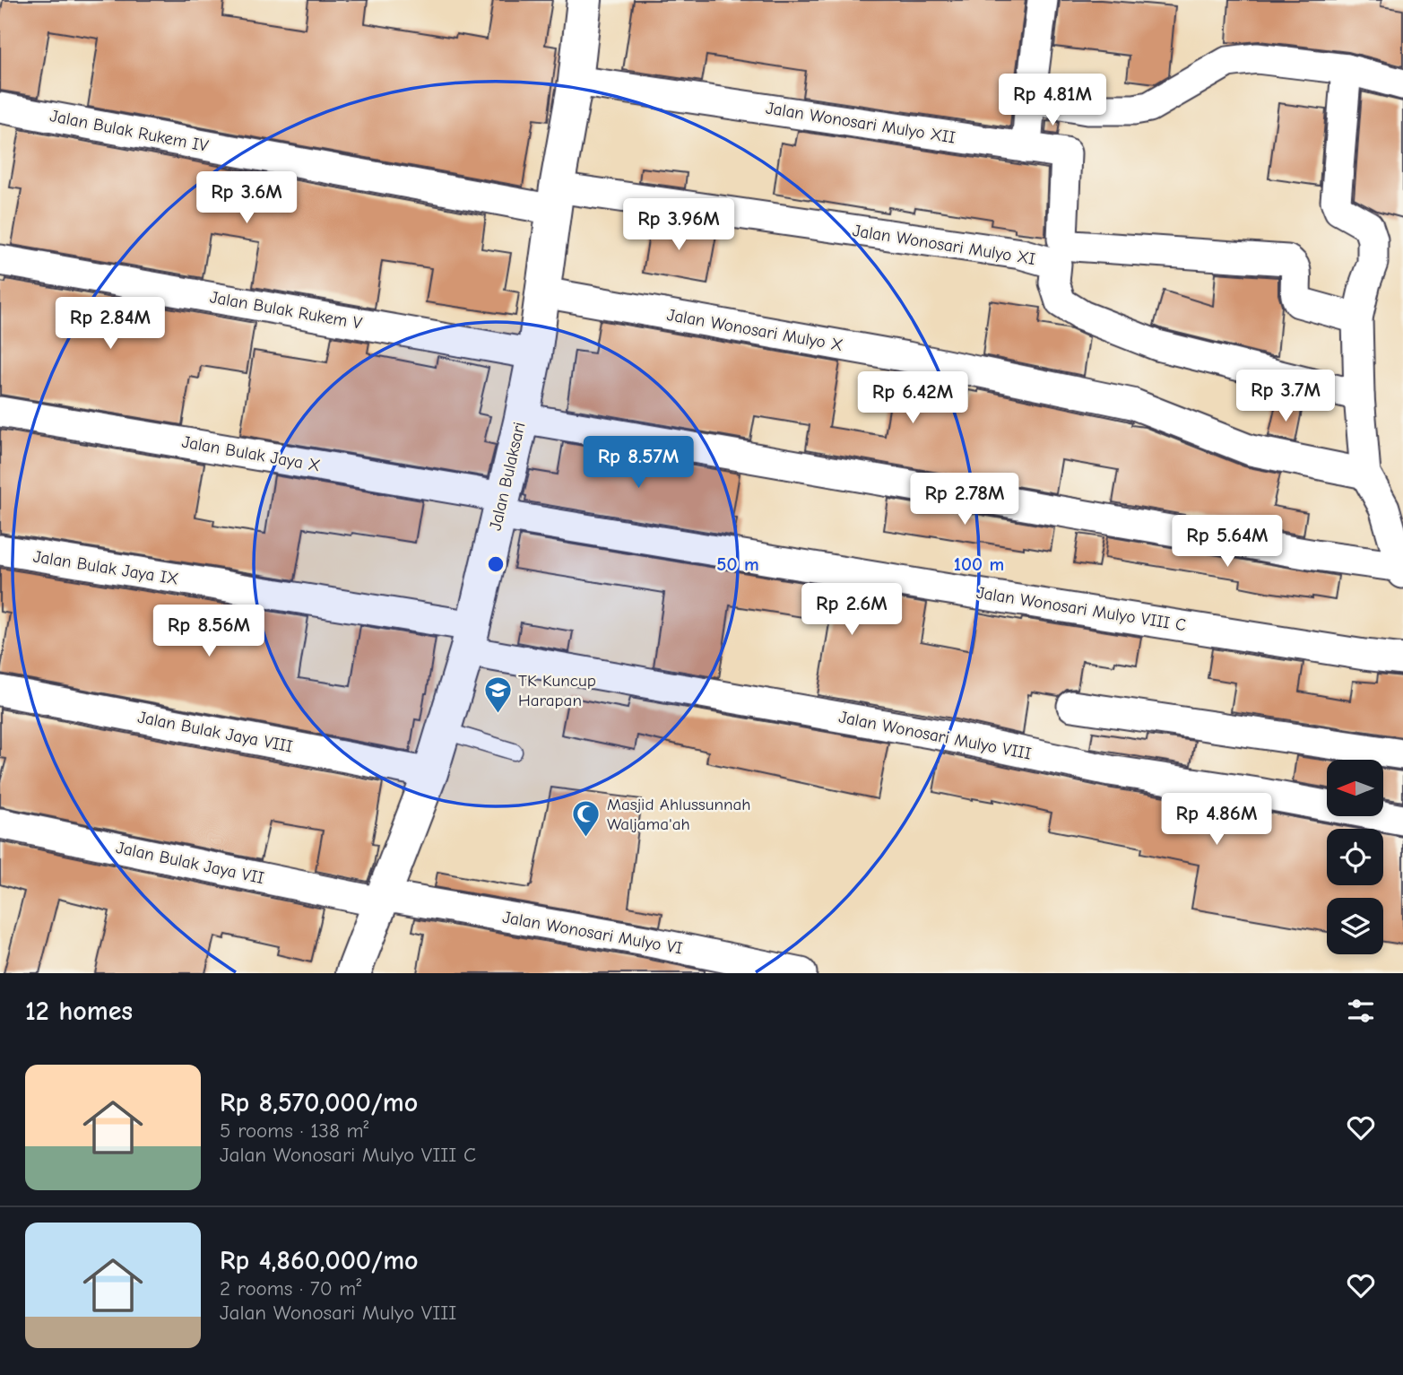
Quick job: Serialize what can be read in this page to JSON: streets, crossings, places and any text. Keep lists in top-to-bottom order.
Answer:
{
  "streets": {
    "street": [
      "Jalan Wonosari Mulyo XII",
      "Jalan Bulak Rukem IV",
      "Jalan Wonosari Mulyo XI",
      "Jalan Bulak Rukem V",
      "Jalan Wonosari Mulyo X",
      "Jalan Bulak Jaya X",
      "Jalan Bulaksari",
      "Jalan Bulak Jaya IX",
      "Jalan Wonosari Mulyo VIII C",
      "Jalan Bulak Jaya VIII",
      "Jalan Wonosari Mulyo VIII",
      "Jalan Bulak Jaya VII",
      "Jalan Wonosari Mulyo VI"
    ]
  },
  "crossings": [
    ["Jalan Wonosari Mulyo XII", "Jalan Wonosari Mulyo XI"],
    ["Jalan Wonosari Mulyo XII", "Jalan Bulaksari"],
    ["Jalan Bulak Rukem IV", "Jalan Wonosari Mulyo XI"],
    ["Jalan Bulak Rukem IV", "Jalan Bulaksari"],
    ["Jalan Wonosari Mulyo XI", "Jalan Bulaksari"],
    ["Jalan Bulak Rukem V", "Jalan Bulaksari"],
    ["Jalan Wonosari Mulyo X", "Jalan Bulaksari"],
    ["Jalan Bulak Jaya X", "Jalan Bulaksari"],
    ["Jalan Bulak Jaya X", "Jalan Wonosari Mulyo VIII C"],
    ["Jalan Bulaksari", "Jalan Bulak Jaya IX"],
    ["Jalan Bulaksari", "Jalan Wonosari Mulyo VIII C"],
    ["Jalan Bulaksari", "Jalan Bulak Jaya VIII"],
    ["Jalan Bulaksari", "Jalan Wonosari Mulyo VIII"],
    ["Jalan Bulaksari", "Jalan Bulak Jaya VII"],
    ["Jalan Bulaksari", "Jalan Wonosari Mulyo VI"],
    ["Jalan Bulak Jaya IX", "Jalan Wonosari Mulyo VIII"],
    ["Jalan Bulak Jaya VII", "Jalan Wonosari Mulyo VI"]
  ],
  "places": {
    "school or university": ["TK Kuncup Harapan"],
    "mosque": ["Masjid Ahlussunnah Waljama'ah"]
  },
  "north": "left",
  "page": {
    "price": [
      "Rp 4.81M",
      "Rp 3.6M",
      "Rp 3.96M",
      "Rp 2.84M",
      "Rp 3.7M",
      "Rp 6.42M",
      "Rp 8.57M",
      "Rp 2.78M",
      "Rp 5.64M",
      "Rp 2.6M",
      "Rp 8.56M",
      "Rp 4.86M"
    ],
    "heading": "12 homes",
    "list": [
      {
        "name": "Rp 8,570,000/mo",
        "note": "5 rooms · 138 m² · Jalan Wonosari Mulyo VIII C"
      },
      {
        "name": "Rp 4,860,000/mo",
        "note": "2 rooms · 70 m² · Jalan Wonosari Mulyo VIII"
      }
    ]
  },
  "rings": ["50 m", "100 m"]
}
